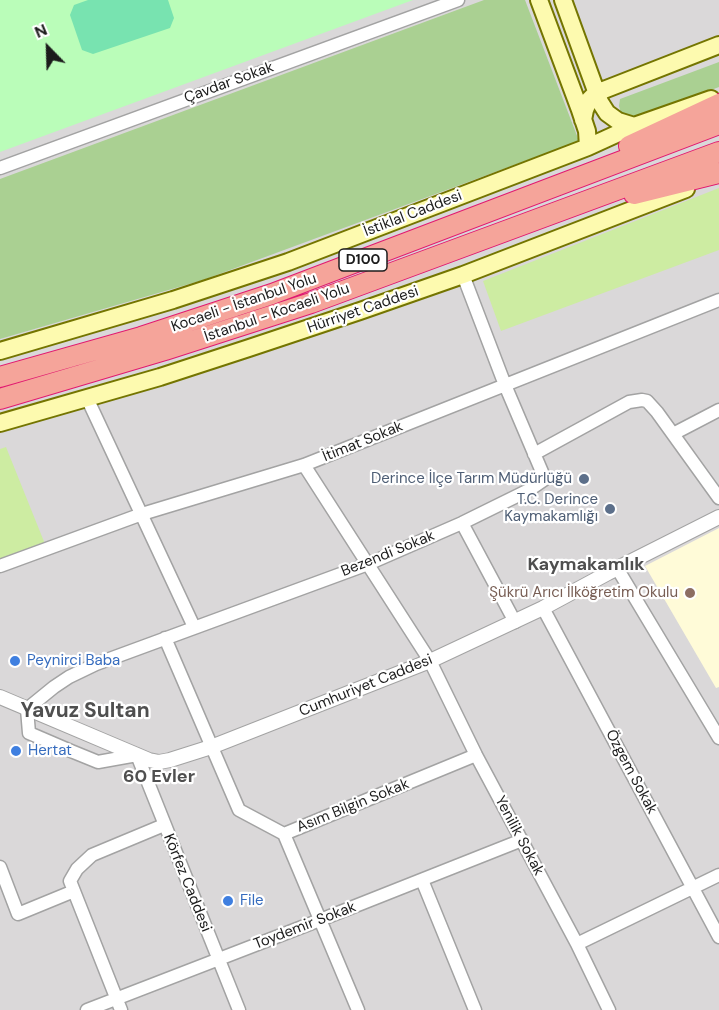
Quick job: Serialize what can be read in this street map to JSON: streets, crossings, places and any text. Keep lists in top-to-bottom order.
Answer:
{
  "streets": {
    "highway": ["D100", "Kocaeli - İstanbul Yolu", "İstanbul - Kocaeli Yolu"],
    "main road": ["İstiklal Caddesi", "Hürriyet Caddesi"],
    "street": [
      "Çavdar Sokak",
      "İtimat Sokak",
      "Bezendi Sokak",
      "Cumhuriyet Caddesi",
      "Özgem Sokak",
      "Asım Bilgin Sokak",
      "Yenilik Sokak",
      "Körfez Caddesi",
      "Toydemir Sokak"
    ]
  },
  "crossings": [
    ["Hürriyet Caddesi", "Bezendi Sokak"],
    ["İtimat Sokak", "Bezendi Sokak"],
    ["İtimat Sokak", "Yenilik Sokak"],
    ["Bezendi Sokak", "Cumhuriyet Caddesi"],
    ["Bezendi Sokak", "Asım Bilgin Sokak"],
    ["Bezendi Sokak", "Yenilik Sokak"],
    ["Cumhuriyet Caddesi", "Özgem Sokak"],
    ["Cumhuriyet Caddesi", "Asım Bilgin Sokak"],
    ["Cumhuriyet Caddesi", "Yenilik Sokak"],
    ["Cumhuriyet Caddesi", "Körfez Caddesi"],
    ["Asım Bilgin Sokak", "Yenilik Sokak"],
    ["Yenilik Sokak", "Toydemir Sokak"],
    ["Körfez Caddesi", "Toydemir Sokak"]
  ],
  "districts": ["Kaymakamlık", "Yavuz Sultan", "60 Evler"],
  "places": [
    "Derince İlçe Tarım Müdürlüğü",
    "T.C. Derince Kaymakamlığı",
    "Şükrü Arıcı İlköğretim Okulu",
    "Peynirci Baba",
    "Hertat",
    "File"
  ],
  "north": "top left"
}
